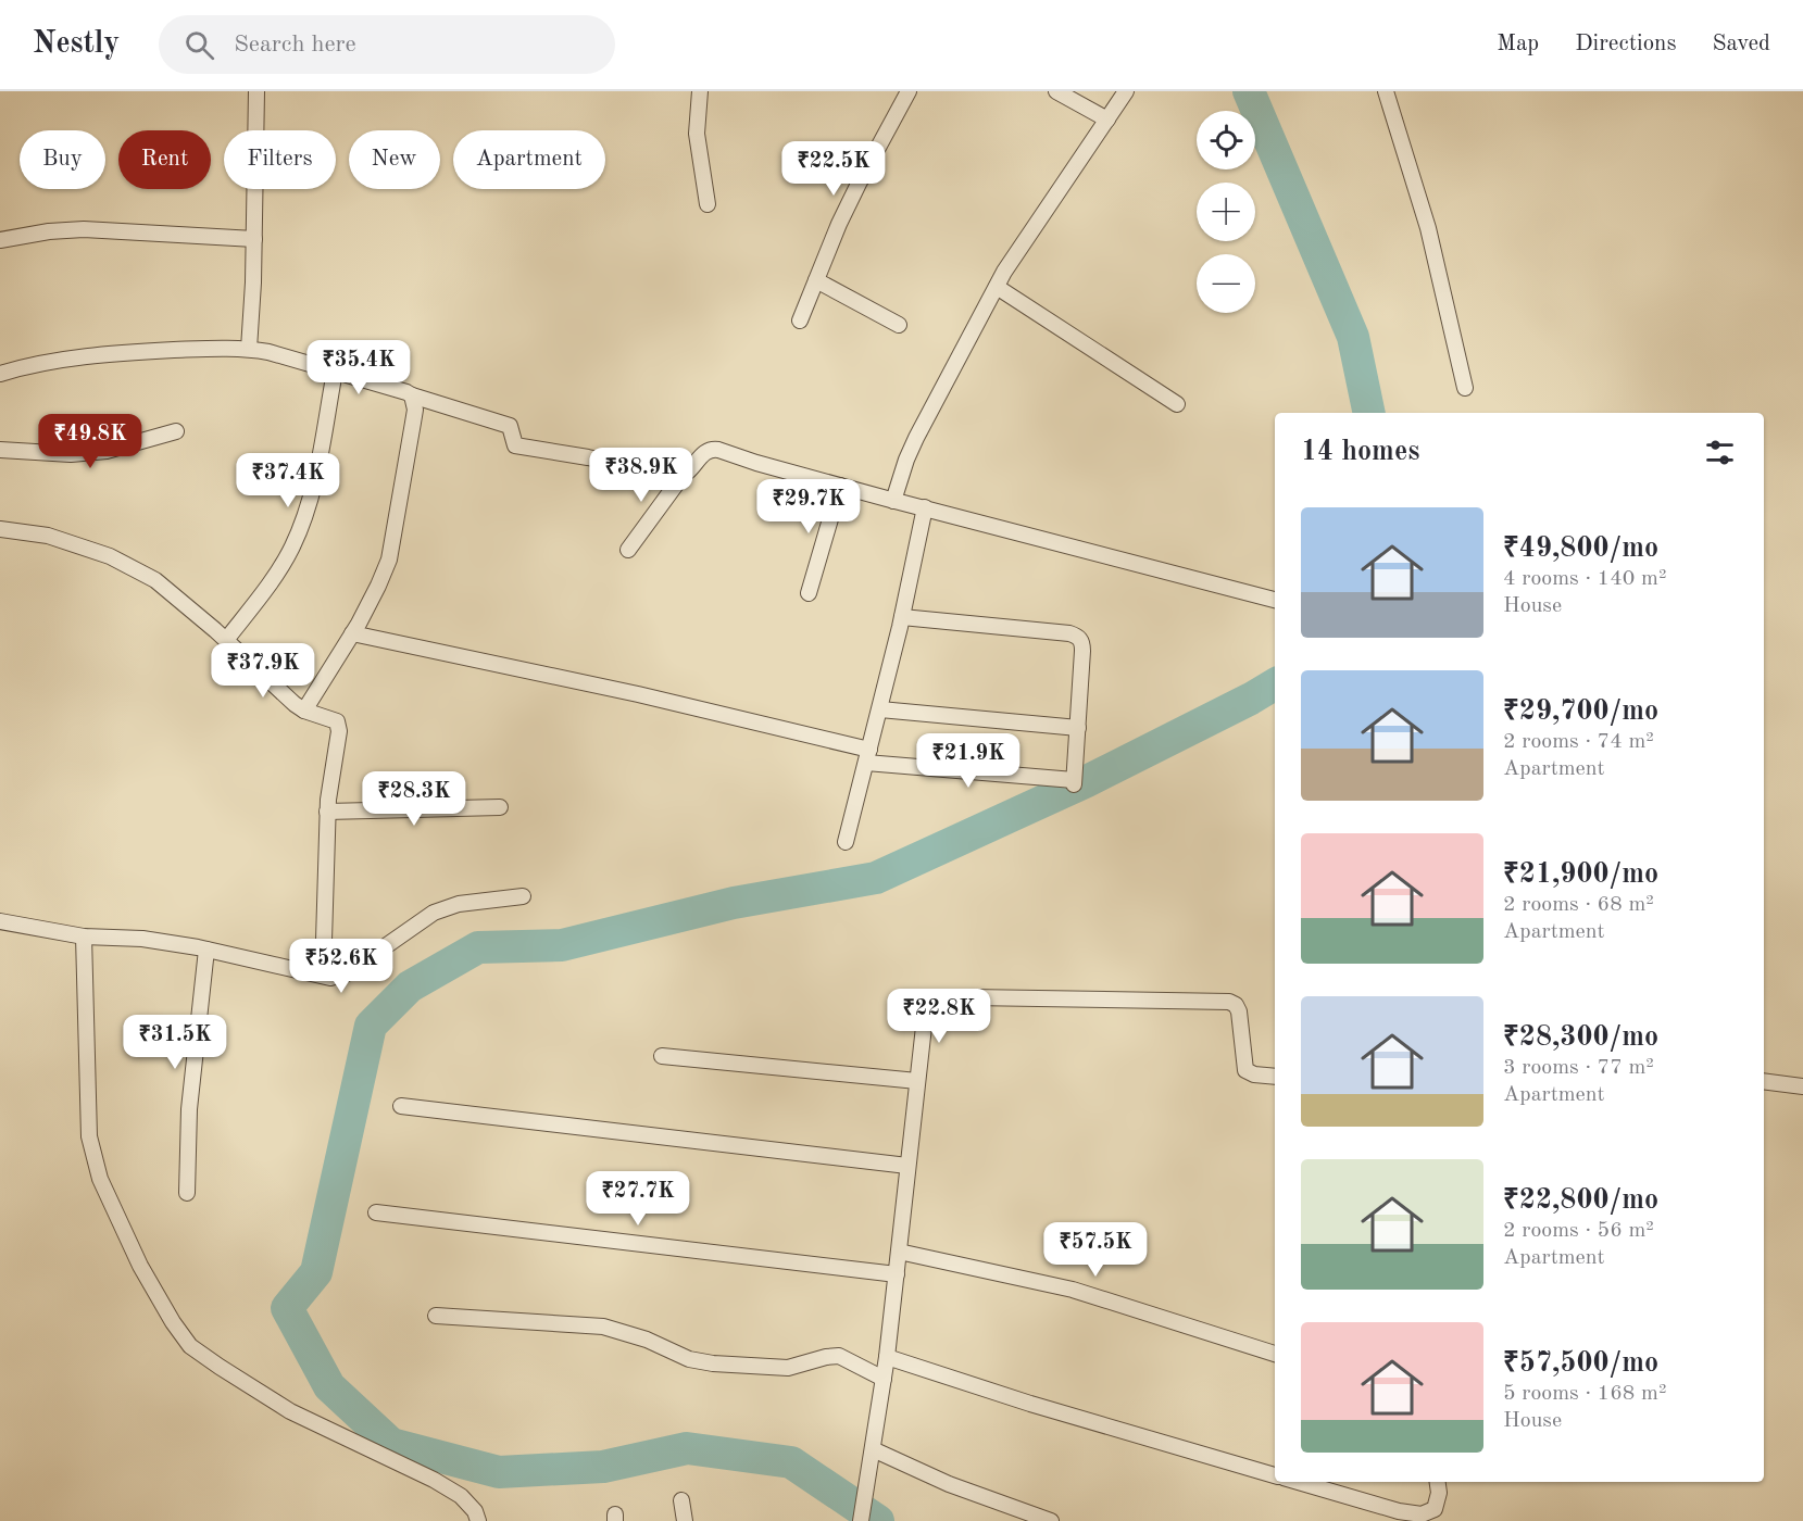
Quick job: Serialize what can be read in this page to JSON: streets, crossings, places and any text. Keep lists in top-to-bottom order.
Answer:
{
  "page": {
    "header": "Nestly",
    "search": "Search here",
    "nav": ["Map", "Directions", "Saved"],
    "map_buttons": ["+", "−"],
    "chip": [
      "Buy",
      "Rent",
      "Filters",
      "New",
      "Apartment"
    ],
    "price": [
      "₹22.5K",
      "₹35.4K",
      "₹49.8K",
      "₹38.9K",
      "₹37.4K",
      "₹29.7K",
      "₹37.9K",
      "₹21.9K",
      "₹28.3K",
      "₹52.6K",
      "₹22.8K",
      "₹31.5K",
      "₹27.7K",
      "₹57.5K"
    ],
    "heading": "14 homes",
    "list": [
      {
        "name": "₹49,800/mo",
        "note": "4 rooms · 140 m² · House"
      },
      {
        "name": "₹29,700/mo",
        "note": "2 rooms · 74 m² · Apartment"
      },
      {
        "name": "₹21,900/mo",
        "note": "2 rooms · 68 m² · Apartment"
      },
      {
        "name": "₹28,300/mo",
        "note": "3 rooms · 77 m² · Apartment"
      },
      {
        "name": "₹22,800/mo",
        "note": "2 rooms · 56 m² · Apartment"
      },
      {
        "name": "₹57,500/mo",
        "note": "5 rooms · 168 m² · House"
      }
    ]
  }
}
